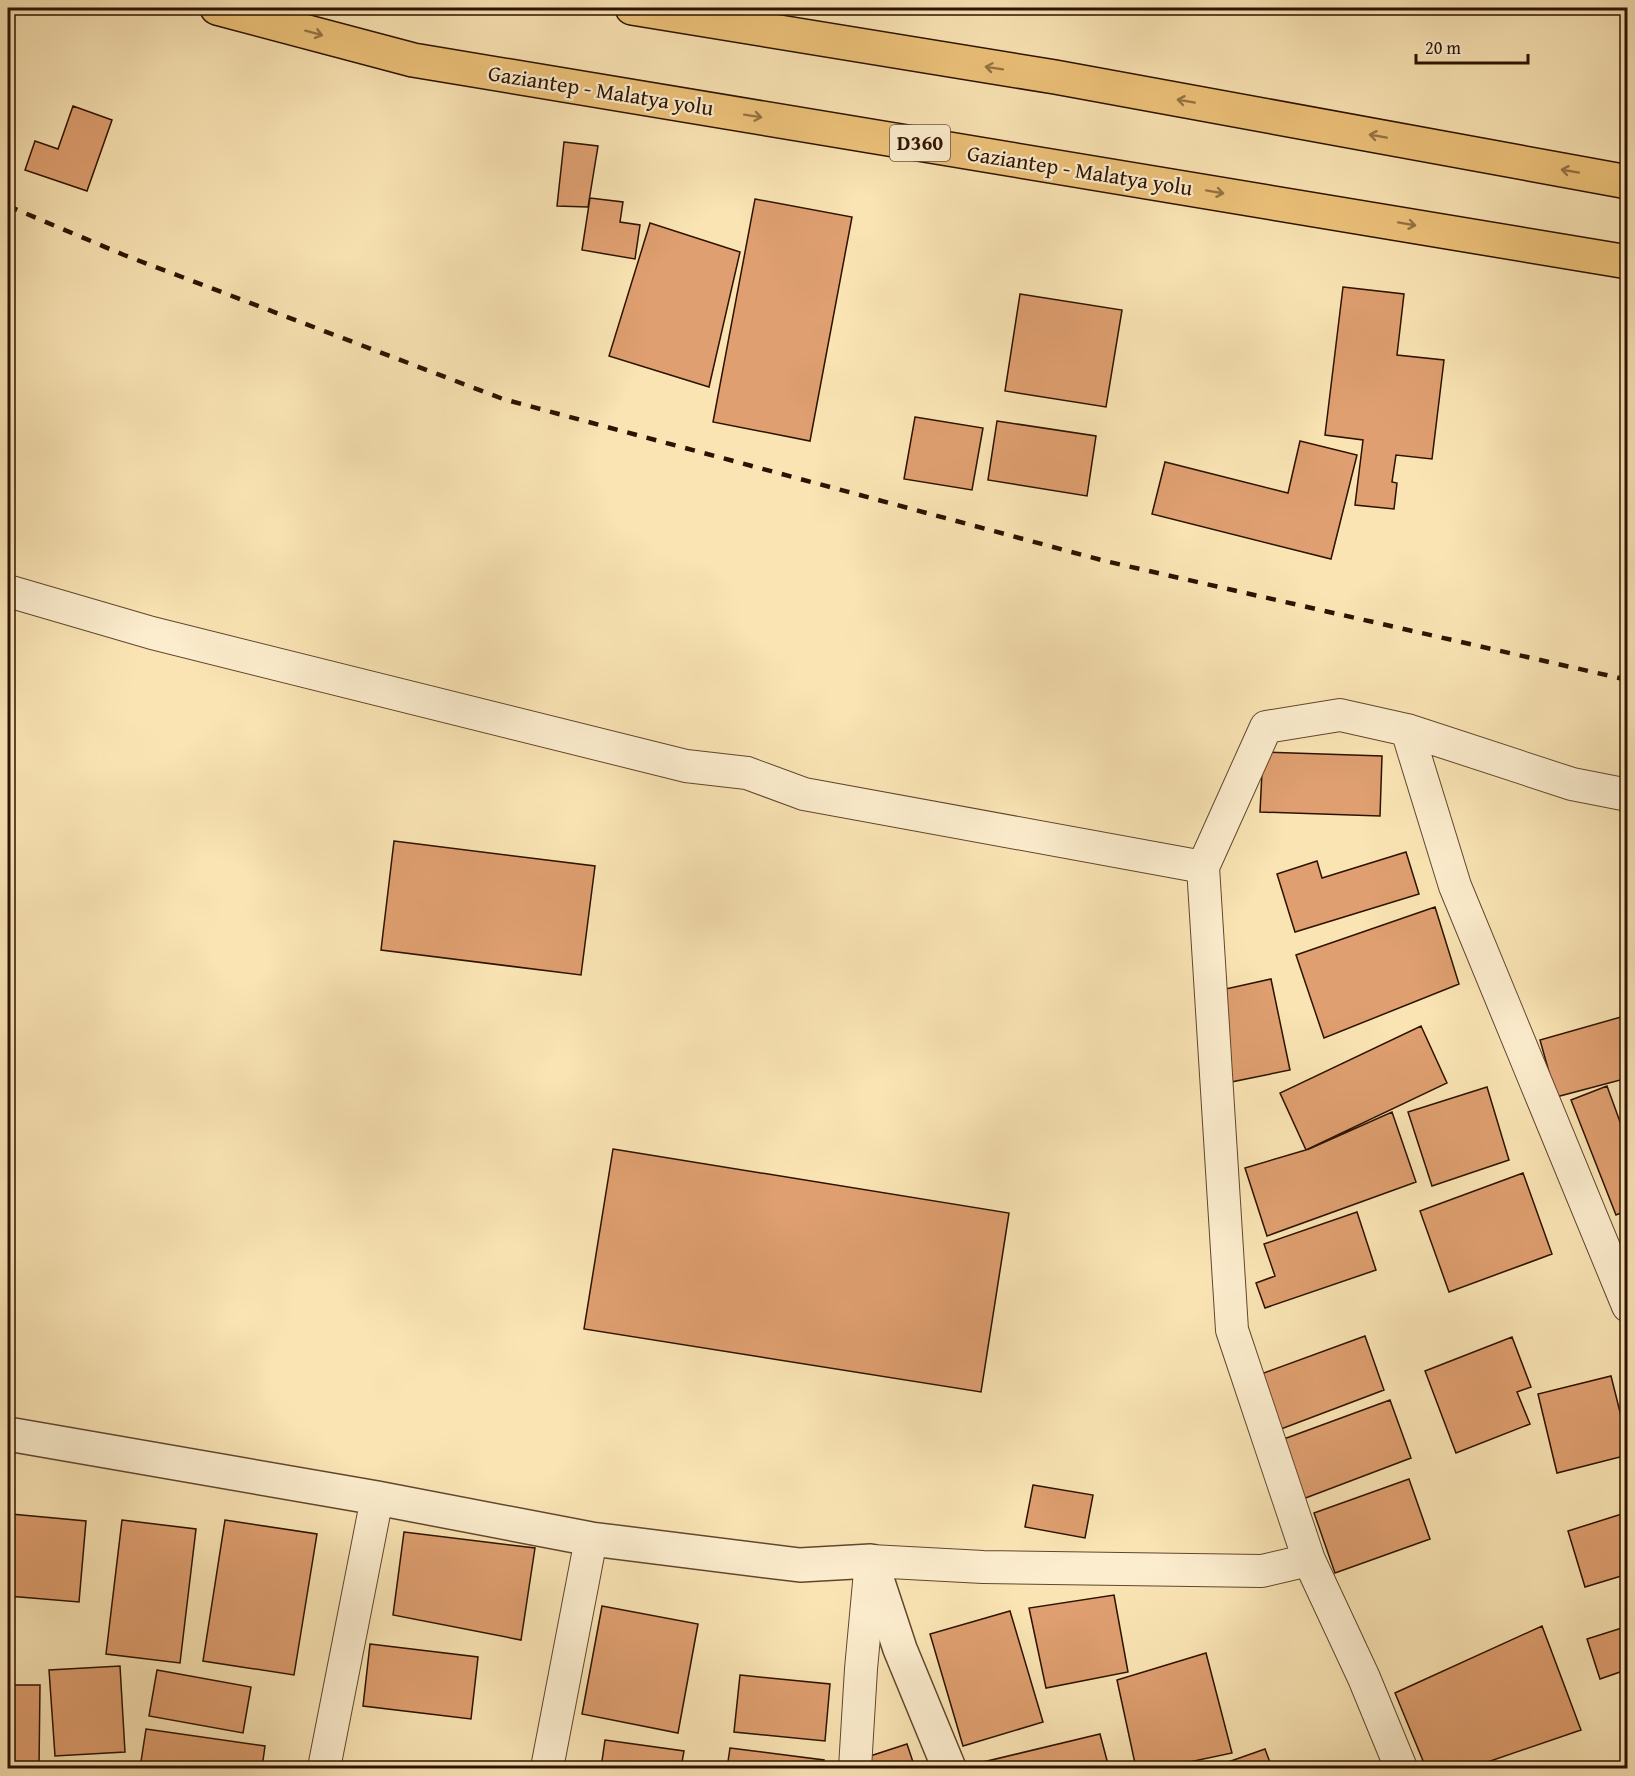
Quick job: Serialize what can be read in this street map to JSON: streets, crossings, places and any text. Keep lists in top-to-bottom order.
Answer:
{
  "streets": {
    "highway": ["Gaziantep - Malatya yolu", "D360"]
  },
  "scale_bar": "20 m"
}
